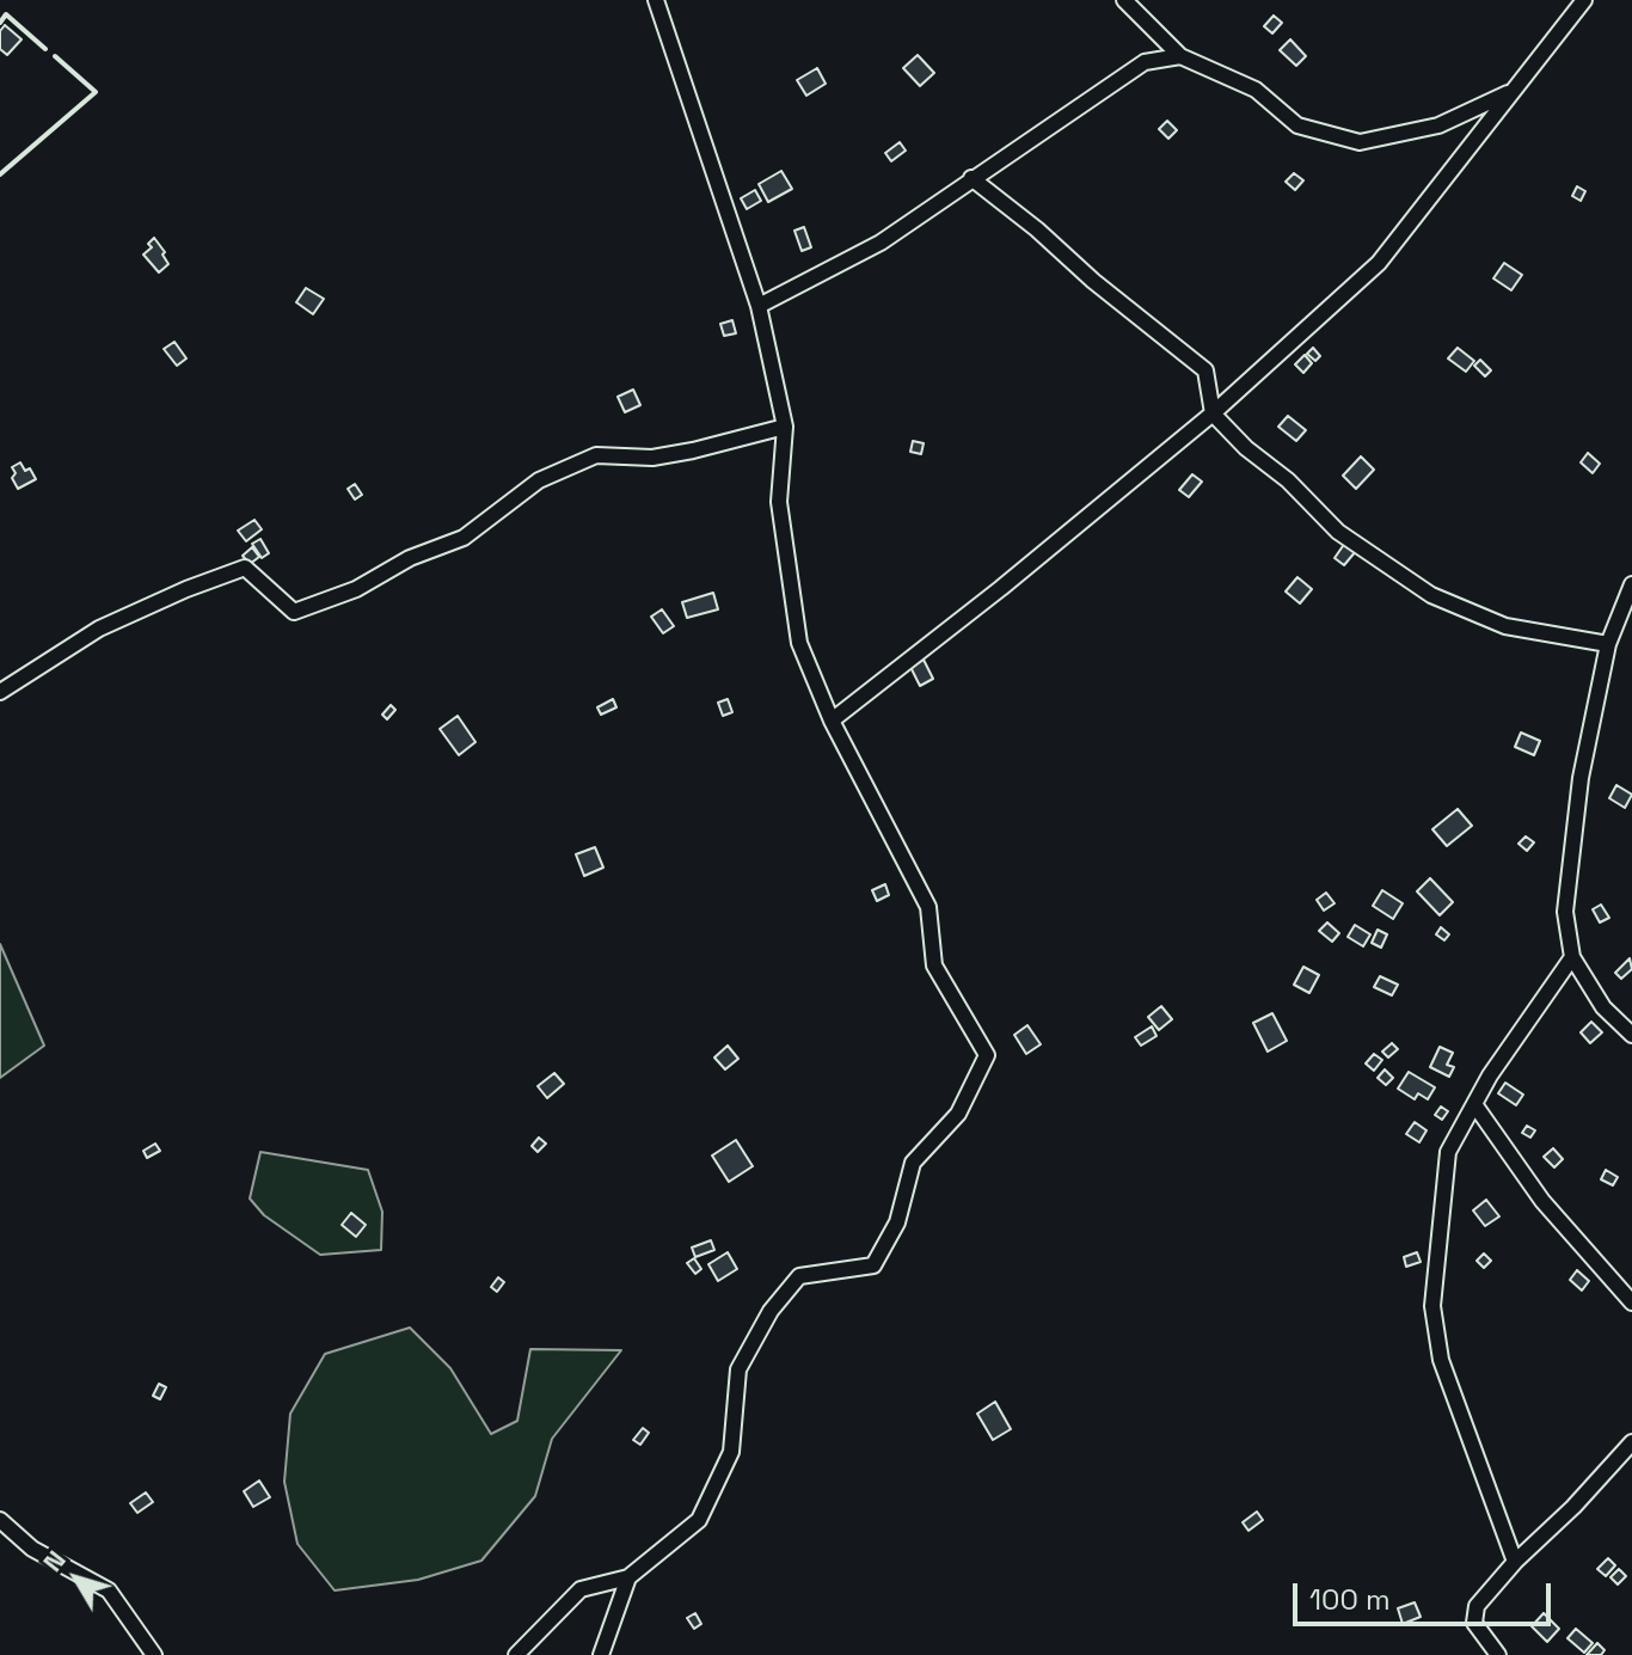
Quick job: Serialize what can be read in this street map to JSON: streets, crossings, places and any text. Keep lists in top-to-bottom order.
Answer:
{
  "scale_bar": "100 m",
  "north": "top left"
}
